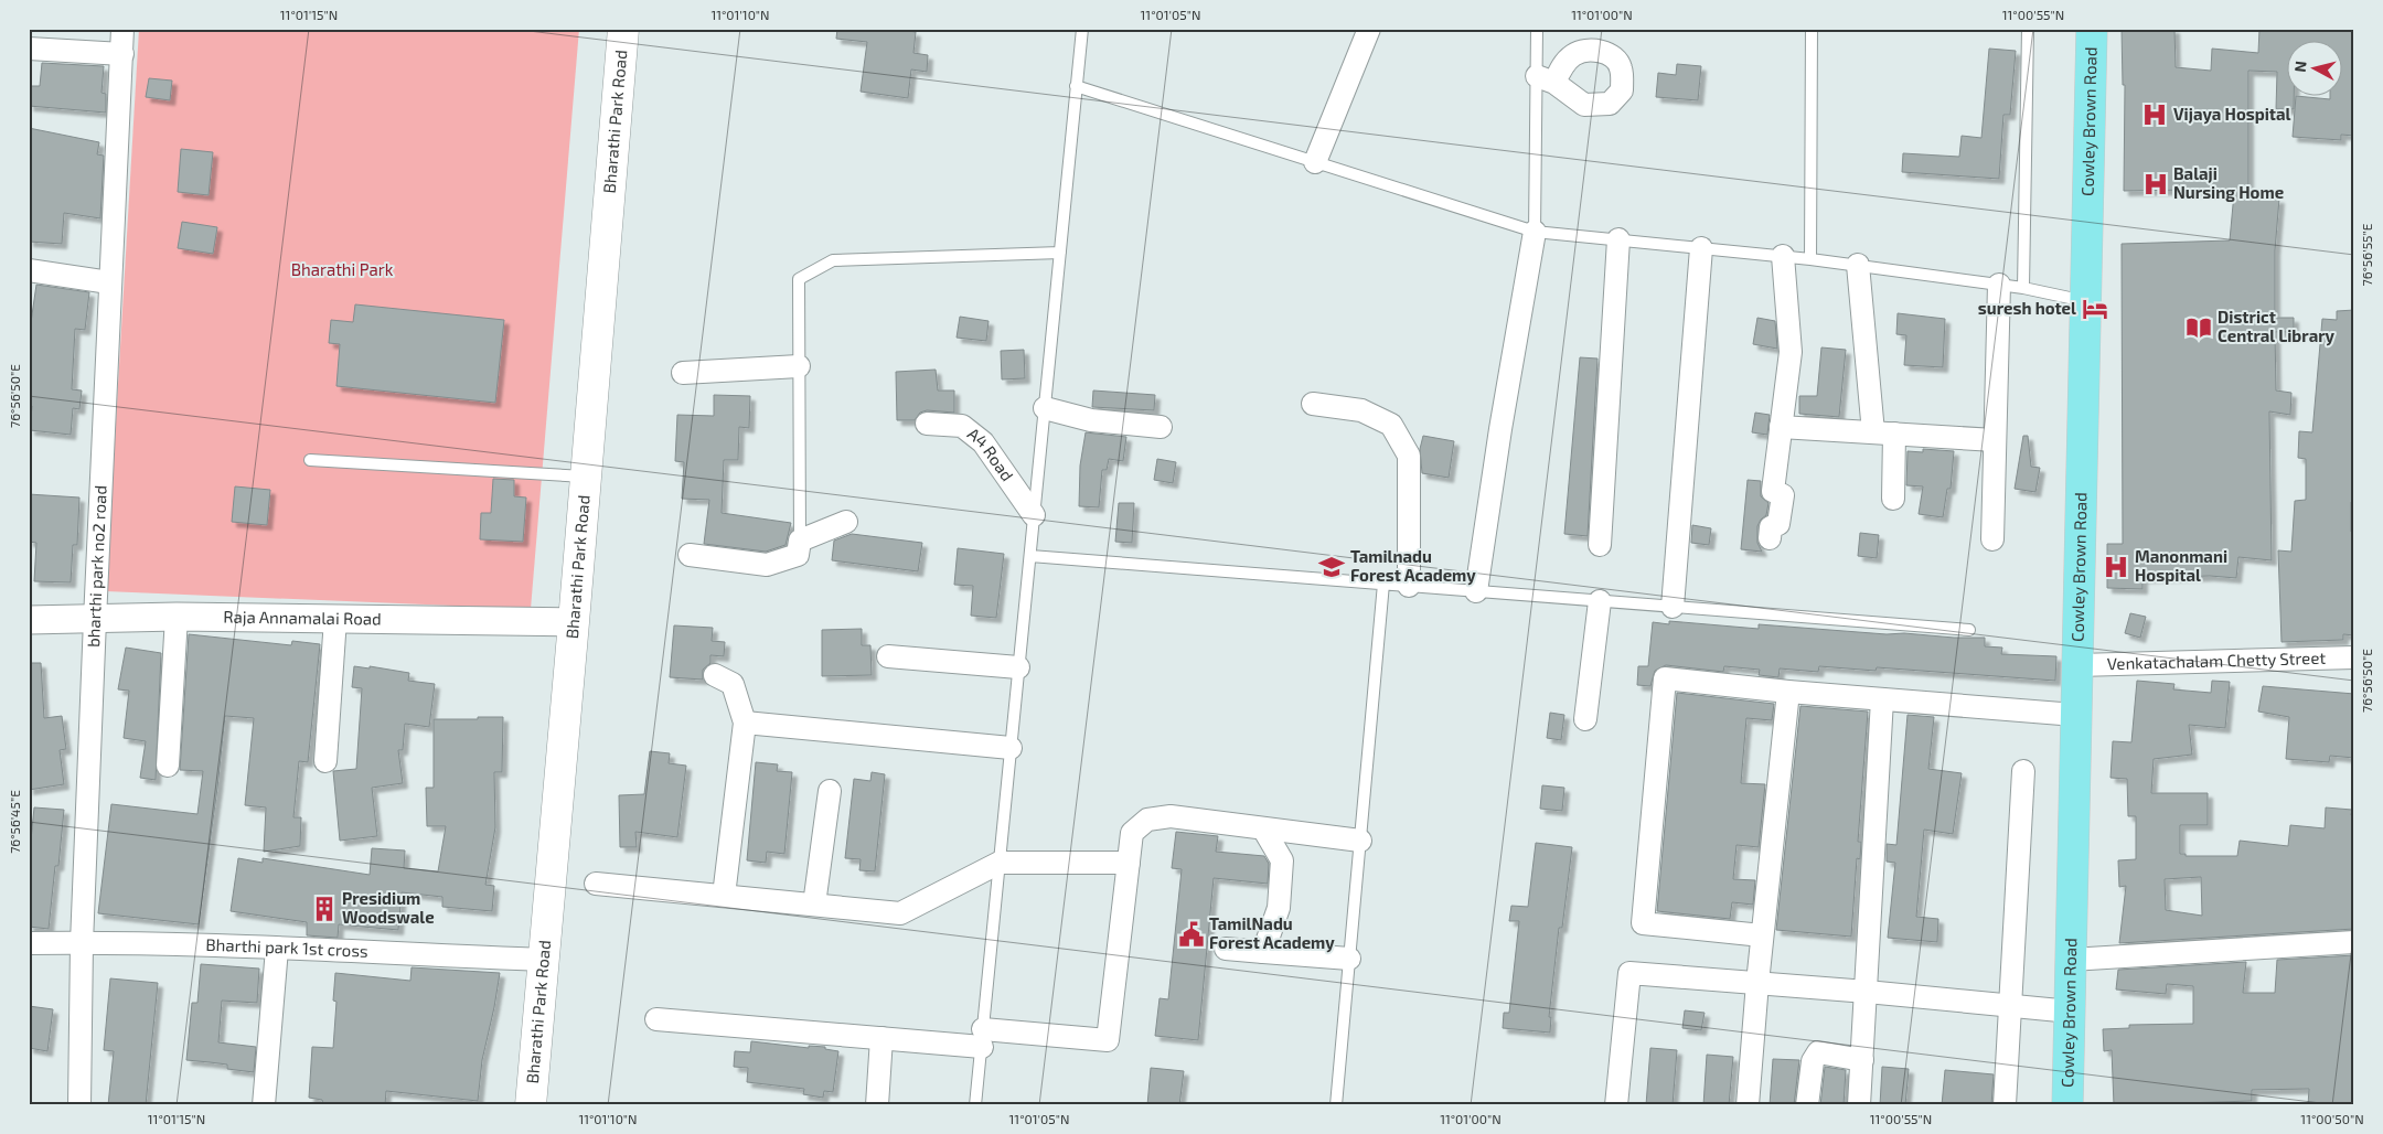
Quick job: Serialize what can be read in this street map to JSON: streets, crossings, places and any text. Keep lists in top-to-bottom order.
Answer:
{
  "streets": {
    "main road": ["Cowley Brown Road", "Bharathi Park Road"],
    "street": [
      "A4 Road",
      "bharthi park no2 road",
      "Raja Annamalai Road",
      "Venkatachalam Chetty Street",
      "Bharthi park 1st cross"
    ]
  },
  "crossings": [
    ["Cowley Brown Road", "Venkatachalam Chetty Street"],
    ["Bharathi Park Road", "Raja Annamalai Road"],
    ["Bharathi Park Road", "Bharthi park 1st cross"],
    ["bharthi park no2 road", "Raja Annamalai Road"],
    ["bharthi park no2 road", "Bharthi park 1st cross"]
  ],
  "parks": ["Bharathi Park"],
  "places": {
    "hospital": ["Vijaya Hospital", "Balaji Nursing Home", "Manonmani Hospital"],
    "hotel": ["suresh hotel"],
    "library": ["District Central Library"],
    "school or university": ["Tamilnadu Forest Academy"],
    "building": ["Presidium Woodswale"],
    "public building": ["TamilNadu Forest Academy"]
  },
  "north": "left",
  "coordinates": [
    "11°01'15\"N",
    "11°01'10\"N",
    "11°01'05\"N",
    "11°01'00\"N",
    "11°00'55\"N",
    "76°56'55\"E",
    "76°56'50\"E",
    "76°56'45\"E",
    "11°00'50\"N"
  ]
}
